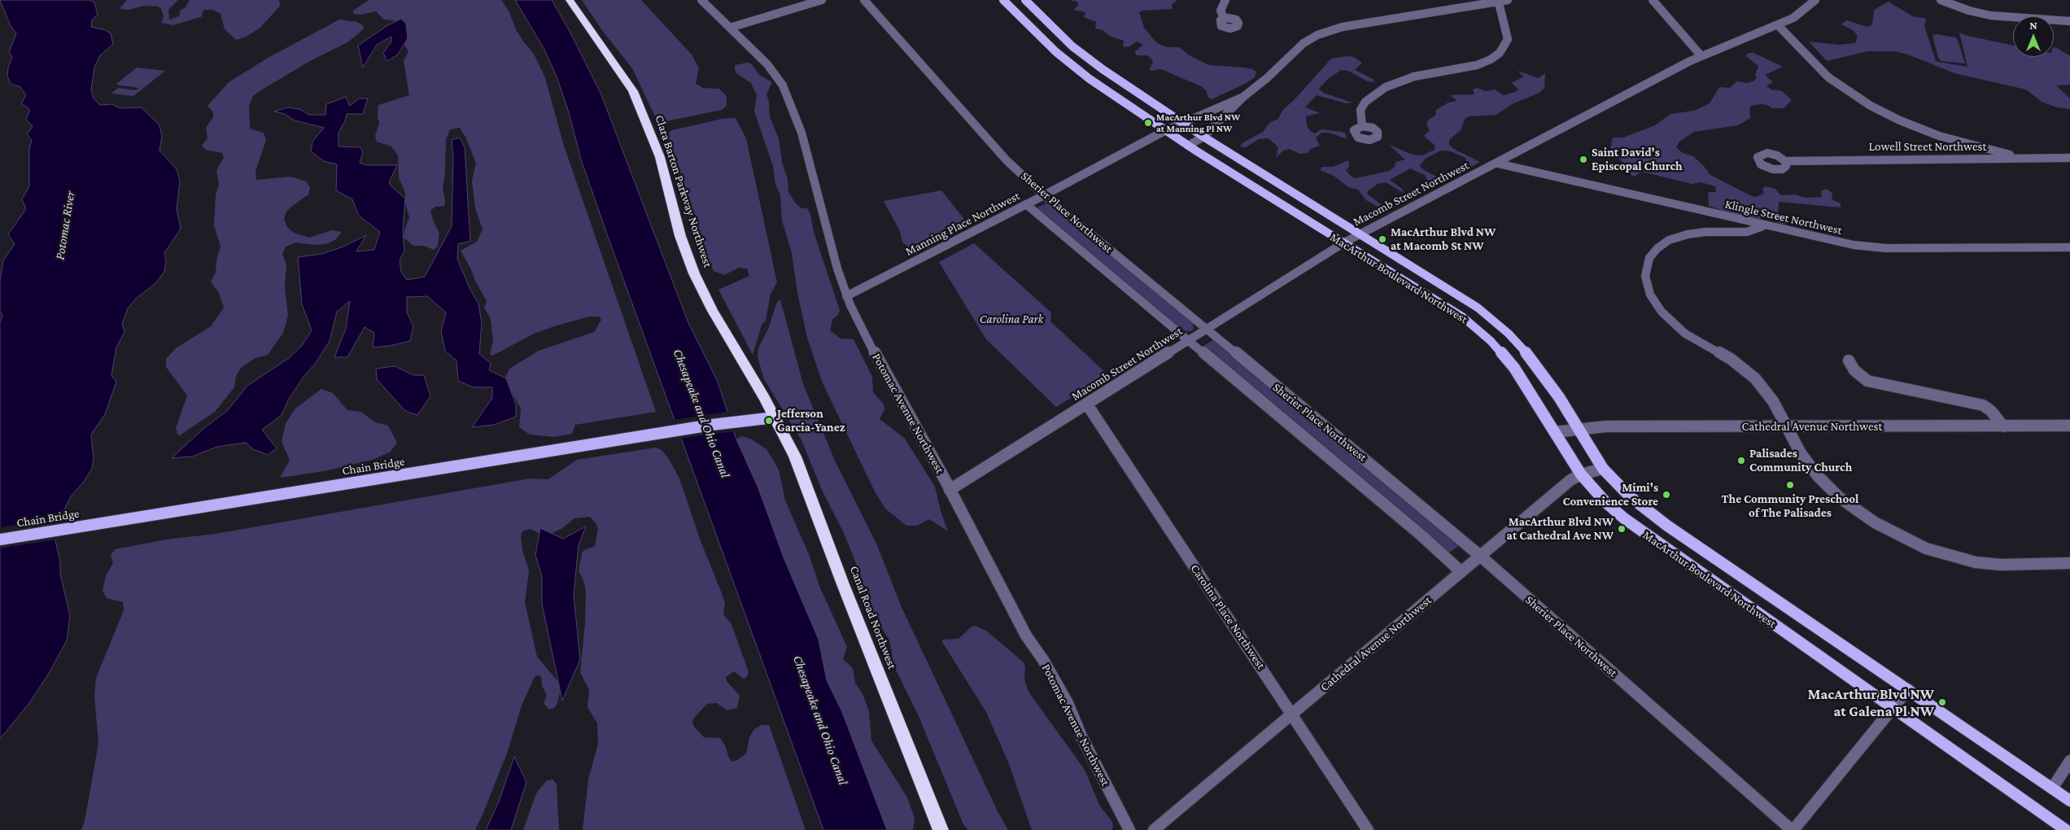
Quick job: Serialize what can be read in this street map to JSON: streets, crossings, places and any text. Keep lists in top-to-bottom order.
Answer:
{
  "streets": {
    "highway": ["Clara Barton Parkway Northwest", "Canal Road Northwest"],
    "main road": ["MacArthur Boulevard Northwest", "Chain Bridge"],
    "street": [
      "Lowell Street Northwest",
      "Macomb Street Northwest",
      "Sherier Place Northwest",
      "Klingle Street Northwest",
      "Manning Place Northwest",
      "Potomac Avenue Northwest",
      "Cathedral Avenue Northwest",
      "Carolina Place Northwest"
    ]
  },
  "crossings": [
    ["Clara Barton Parkway Northwest", "Chain Bridge"],
    ["Clara Barton Parkway Northwest", "Canal Road Northwest"],
    ["Macomb Street Northwest", "Sherier Place Northwest"],
    ["Macomb Street Northwest", "Klingle Street Northwest"],
    ["Macomb Street Northwest", "MacArthur Boulevard Northwest"],
    ["Macomb Street Northwest", "Potomac Avenue Northwest"],
    ["Macomb Street Northwest", "Carolina Place Northwest"],
    ["Sherier Place Northwest", "Manning Place Northwest"],
    ["Sherier Place Northwest", "Cathedral Avenue Northwest"],
    ["Manning Place Northwest", "MacArthur Boulevard Northwest"],
    ["Manning Place Northwest", "Potomac Avenue Northwest"],
    ["MacArthur Boulevard Northwest", "Cathedral Avenue Northwest"],
    ["Cathedral Avenue Northwest", "Carolina Place Northwest"],
    ["Chain Bridge", "Canal Road Northwest"]
  ],
  "water": ["Potomac River", "Chesapeake and Ohio Canal"],
  "parks": ["Carolina Park"],
  "places": [
    "MacArthur Blvd NW at Manning Pl NW",
    "Saint David's Episcopal Church",
    "MacArthur Blvd NW at Macomb St NW",
    "Jefferson Garcia-Yanez",
    "Palisades Community Church",
    "The Community Preschool of The Palisades",
    "Mimi's Convenience Store",
    "MacArthur Blvd NW at Cathedral Ave NW",
    "MacArthur Blvd NW at Galena Pl NW"
  ],
  "north": "top"
}
